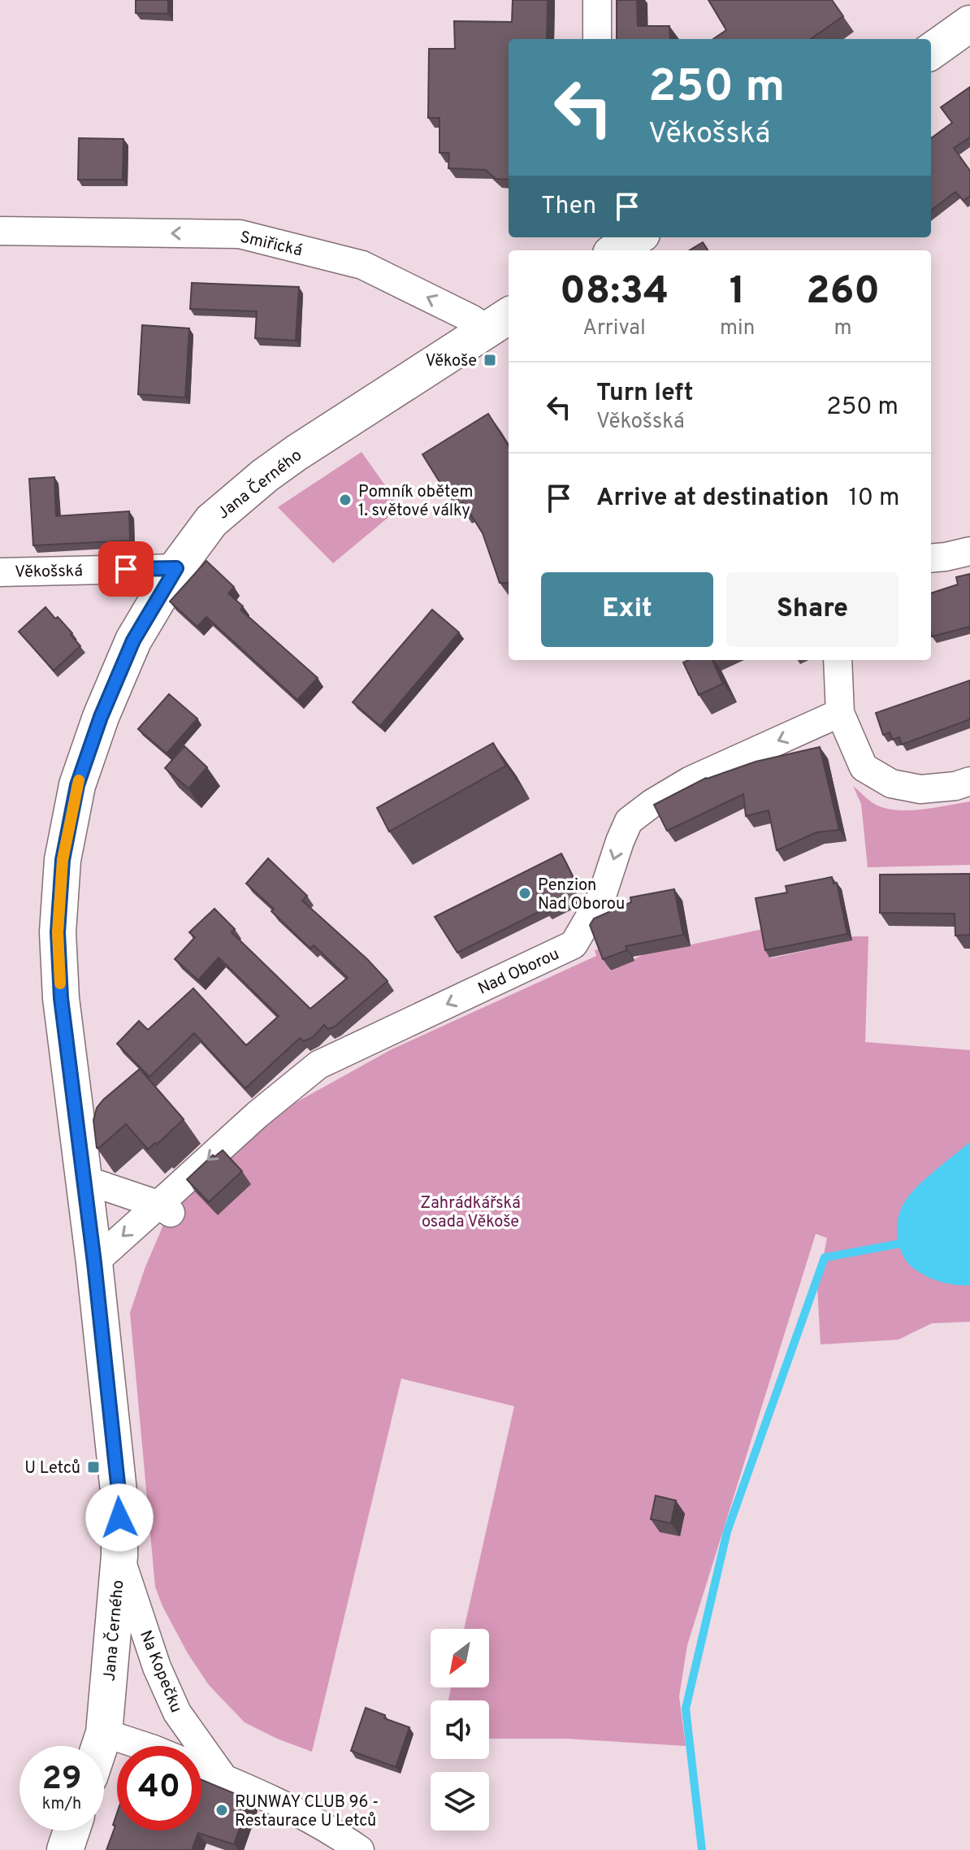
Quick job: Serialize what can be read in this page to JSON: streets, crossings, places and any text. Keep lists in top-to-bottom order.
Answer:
{
  "streets": {
    "street": [
      "Smiřická",
      "Jana Černého",
      "Věkošská",
      "Nad Oborou",
      "Na Kopečku"
    ]
  },
  "crossings": [
    ["Smiřická", "Jana Černého"],
    ["Jana Černého", "Věkošská"],
    ["Jana Černého", "Nad Oborou"],
    ["Jana Černého", "Na Kopečku"]
  ],
  "one_way": ["Smiřická", "Nad Oborou"],
  "parks": ["Zahrádkářská osada Věkoše"],
  "places": {
    "transit": ["Věkoše", "U Letců"],
    "other": ["Pomník obětem 1. světové války", "Penzion Nad Oborou", "RUNWAY CLUB 96 - Restaurace U Letců"]
  },
  "north": "bottom left",
  "page": {
    "turn": ["250 m", "Věkošská"],
    "then": "Then",
    "eta": [
      "08:34",
      "Arrival",
      "1",
      "min",
      "260",
      "m"
    ],
    "list": [
      {
        "name": "Turn left",
        "note": "Věkošská",
        "value": "250 m"
      },
      {
        "name": "Arrive at destination",
        "value": "10 m"
      }
    ],
    "buttons": ["Exit", "Share"],
    "speed": "29 km/h",
    "limit": "40"
  }
}
